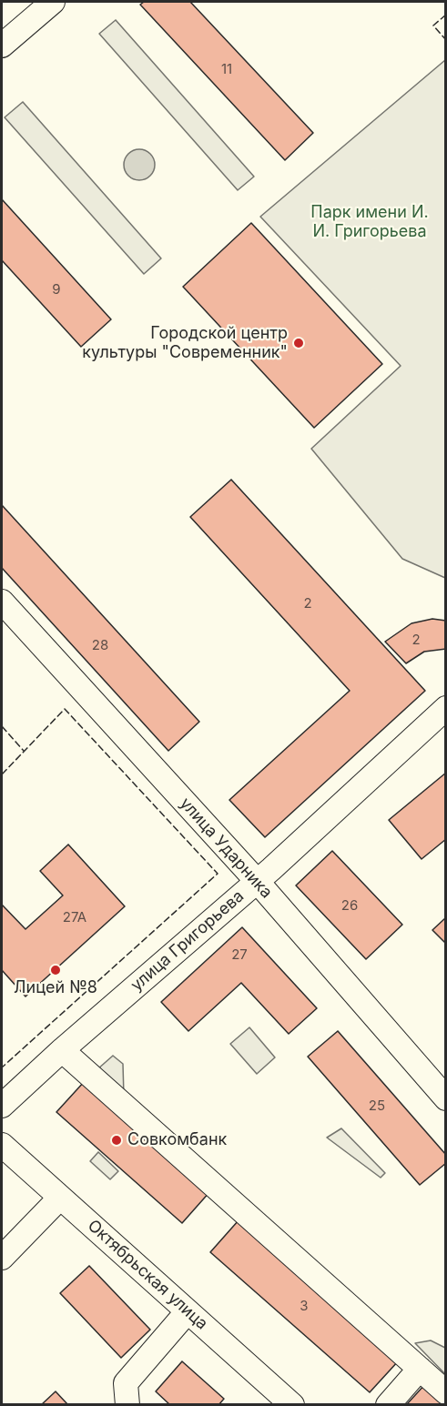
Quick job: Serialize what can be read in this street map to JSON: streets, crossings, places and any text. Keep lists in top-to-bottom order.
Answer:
{
  "streets": {
    "street": ["улица Ударника", "улица Григорьева", "Октябрьская улица"]
  },
  "crossings": [
    ["улица Ударника", "улица Григорьева"]
  ],
  "parks": ["Парк имени И. И. Григорьева"],
  "places": ["Городской центр культуры \"Современник\"", "Лицей №8", "Совкомбанк"],
  "house_numbers": [
    "11",
    "9",
    "2",
    "2",
    "28",
    "26",
    "27А",
    "27",
    "25",
    "3"
  ]
}
